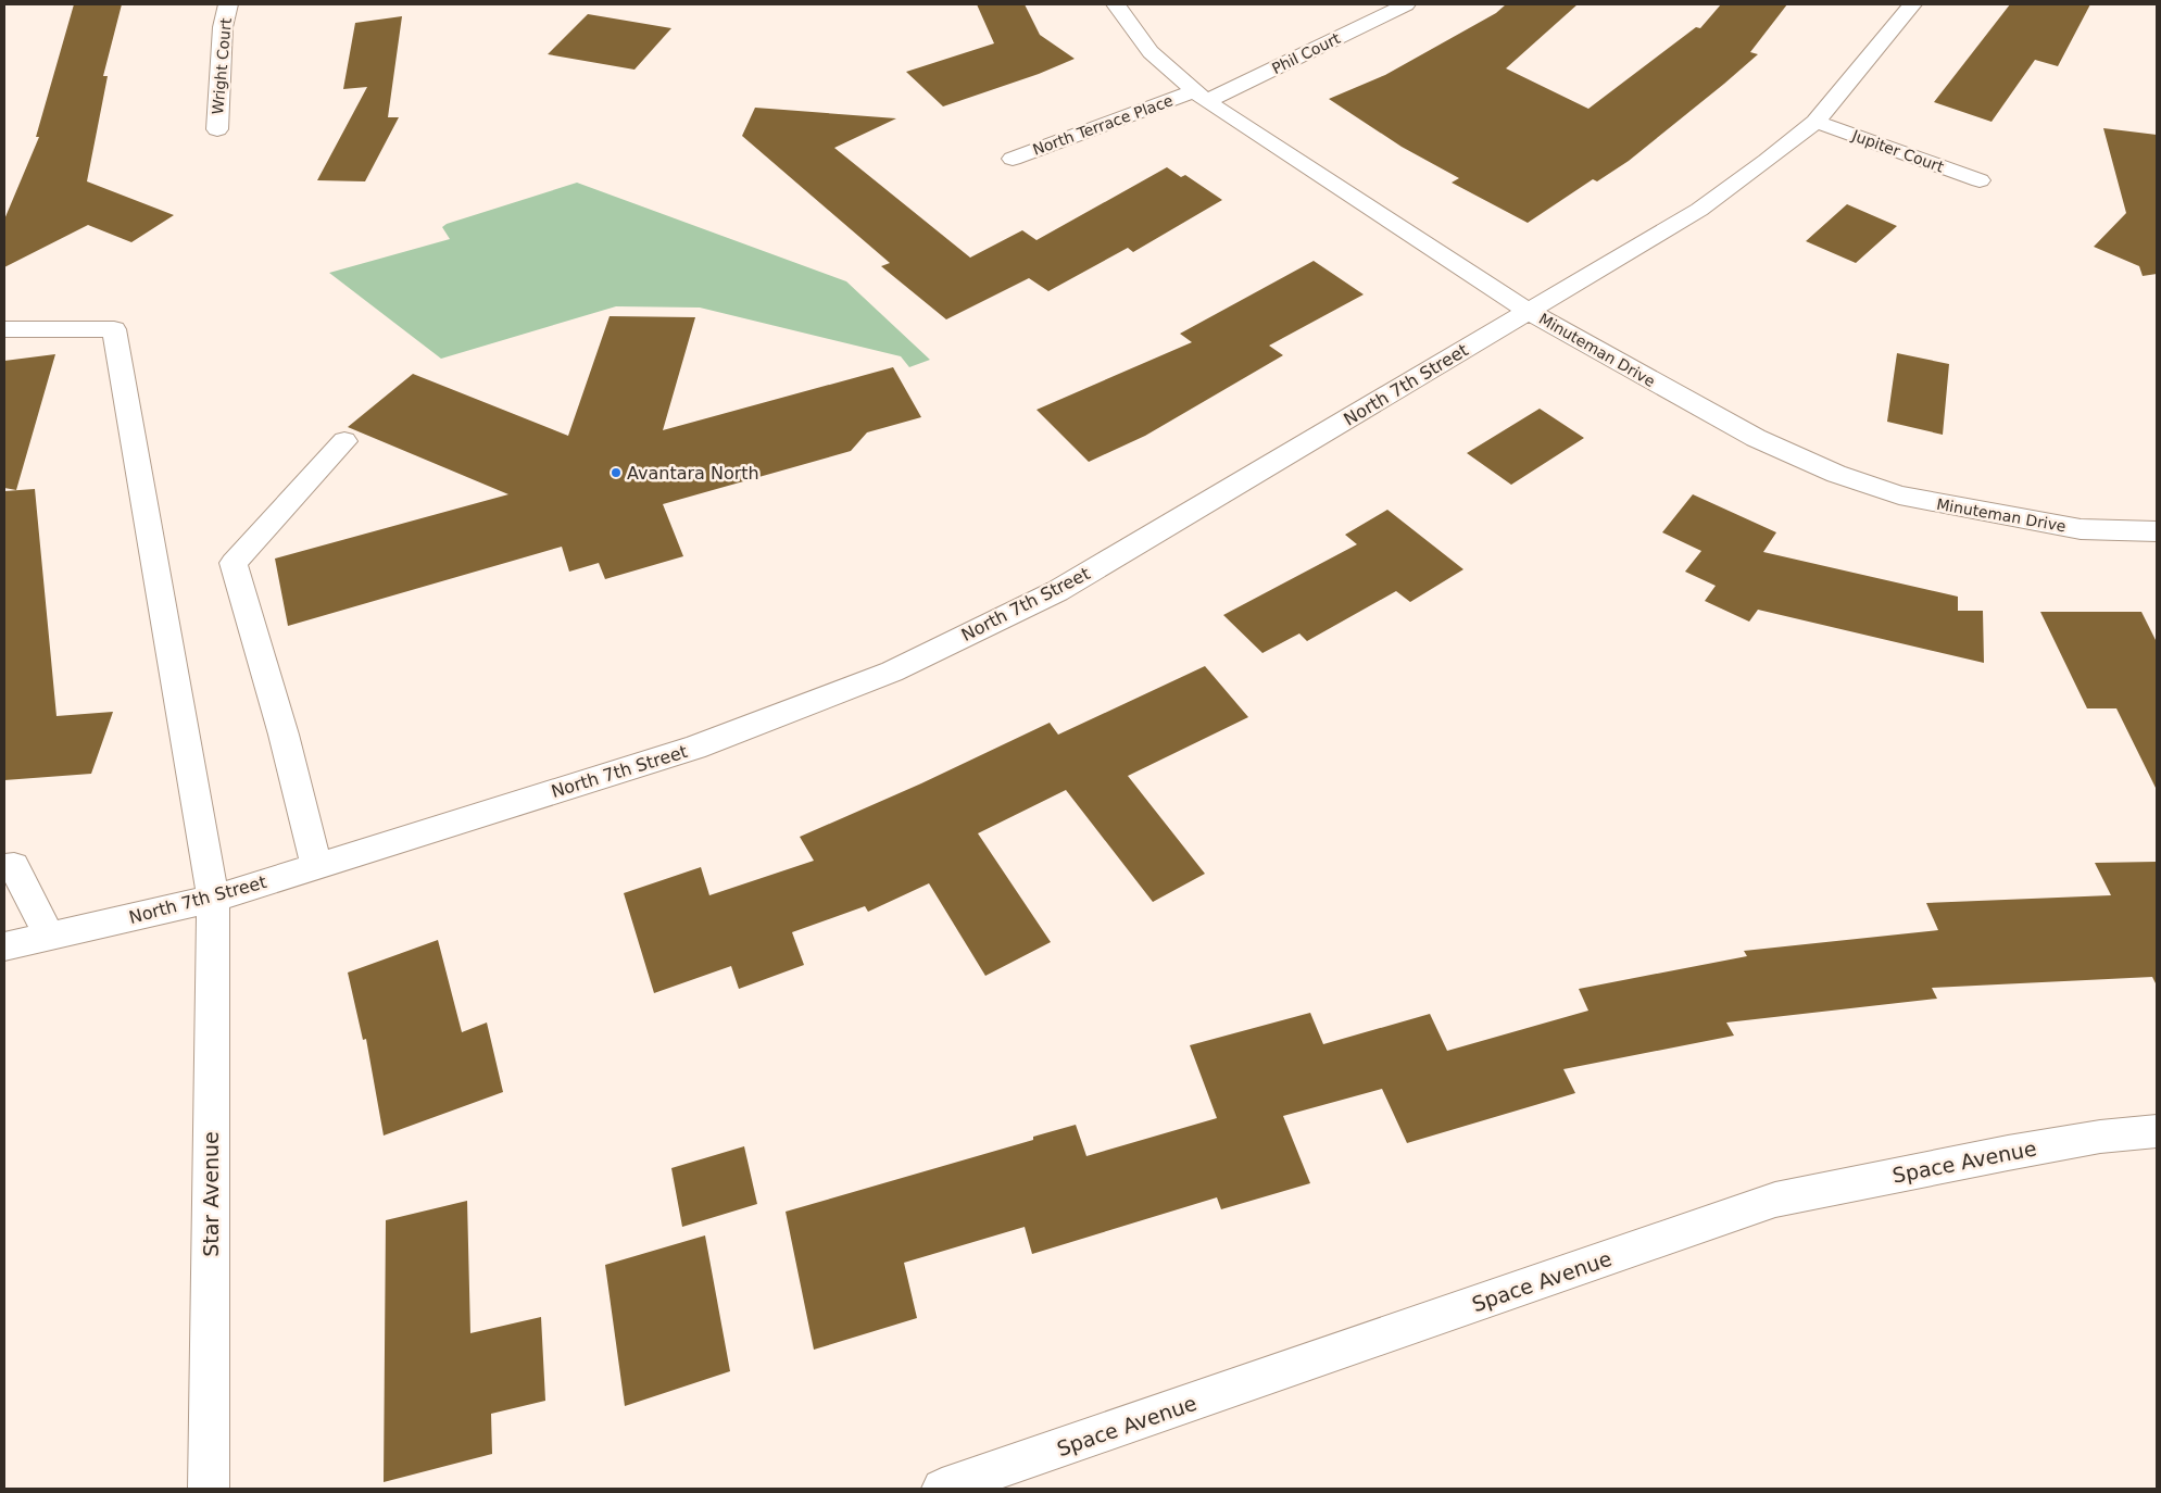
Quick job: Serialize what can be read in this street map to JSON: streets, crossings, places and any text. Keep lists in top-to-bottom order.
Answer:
{
  "streets": {
    "street": [
      "Phil Court",
      "Wright Court",
      "North Terrace Place",
      "Jupiter Court",
      "Minuteman Drive",
      "North 7th Street",
      "Space Avenue",
      "Star Avenue"
    ]
  },
  "crossings": [
    ["Phil Court", "North Terrace Place"],
    ["Phil Court", "Minuteman Drive"],
    ["North Terrace Place", "Minuteman Drive"],
    ["Jupiter Court", "North 7th Street"],
    ["Minuteman Drive", "North 7th Street"],
    ["North 7th Street", "Star Avenue"]
  ],
  "places": ["Avantara North"]
}
